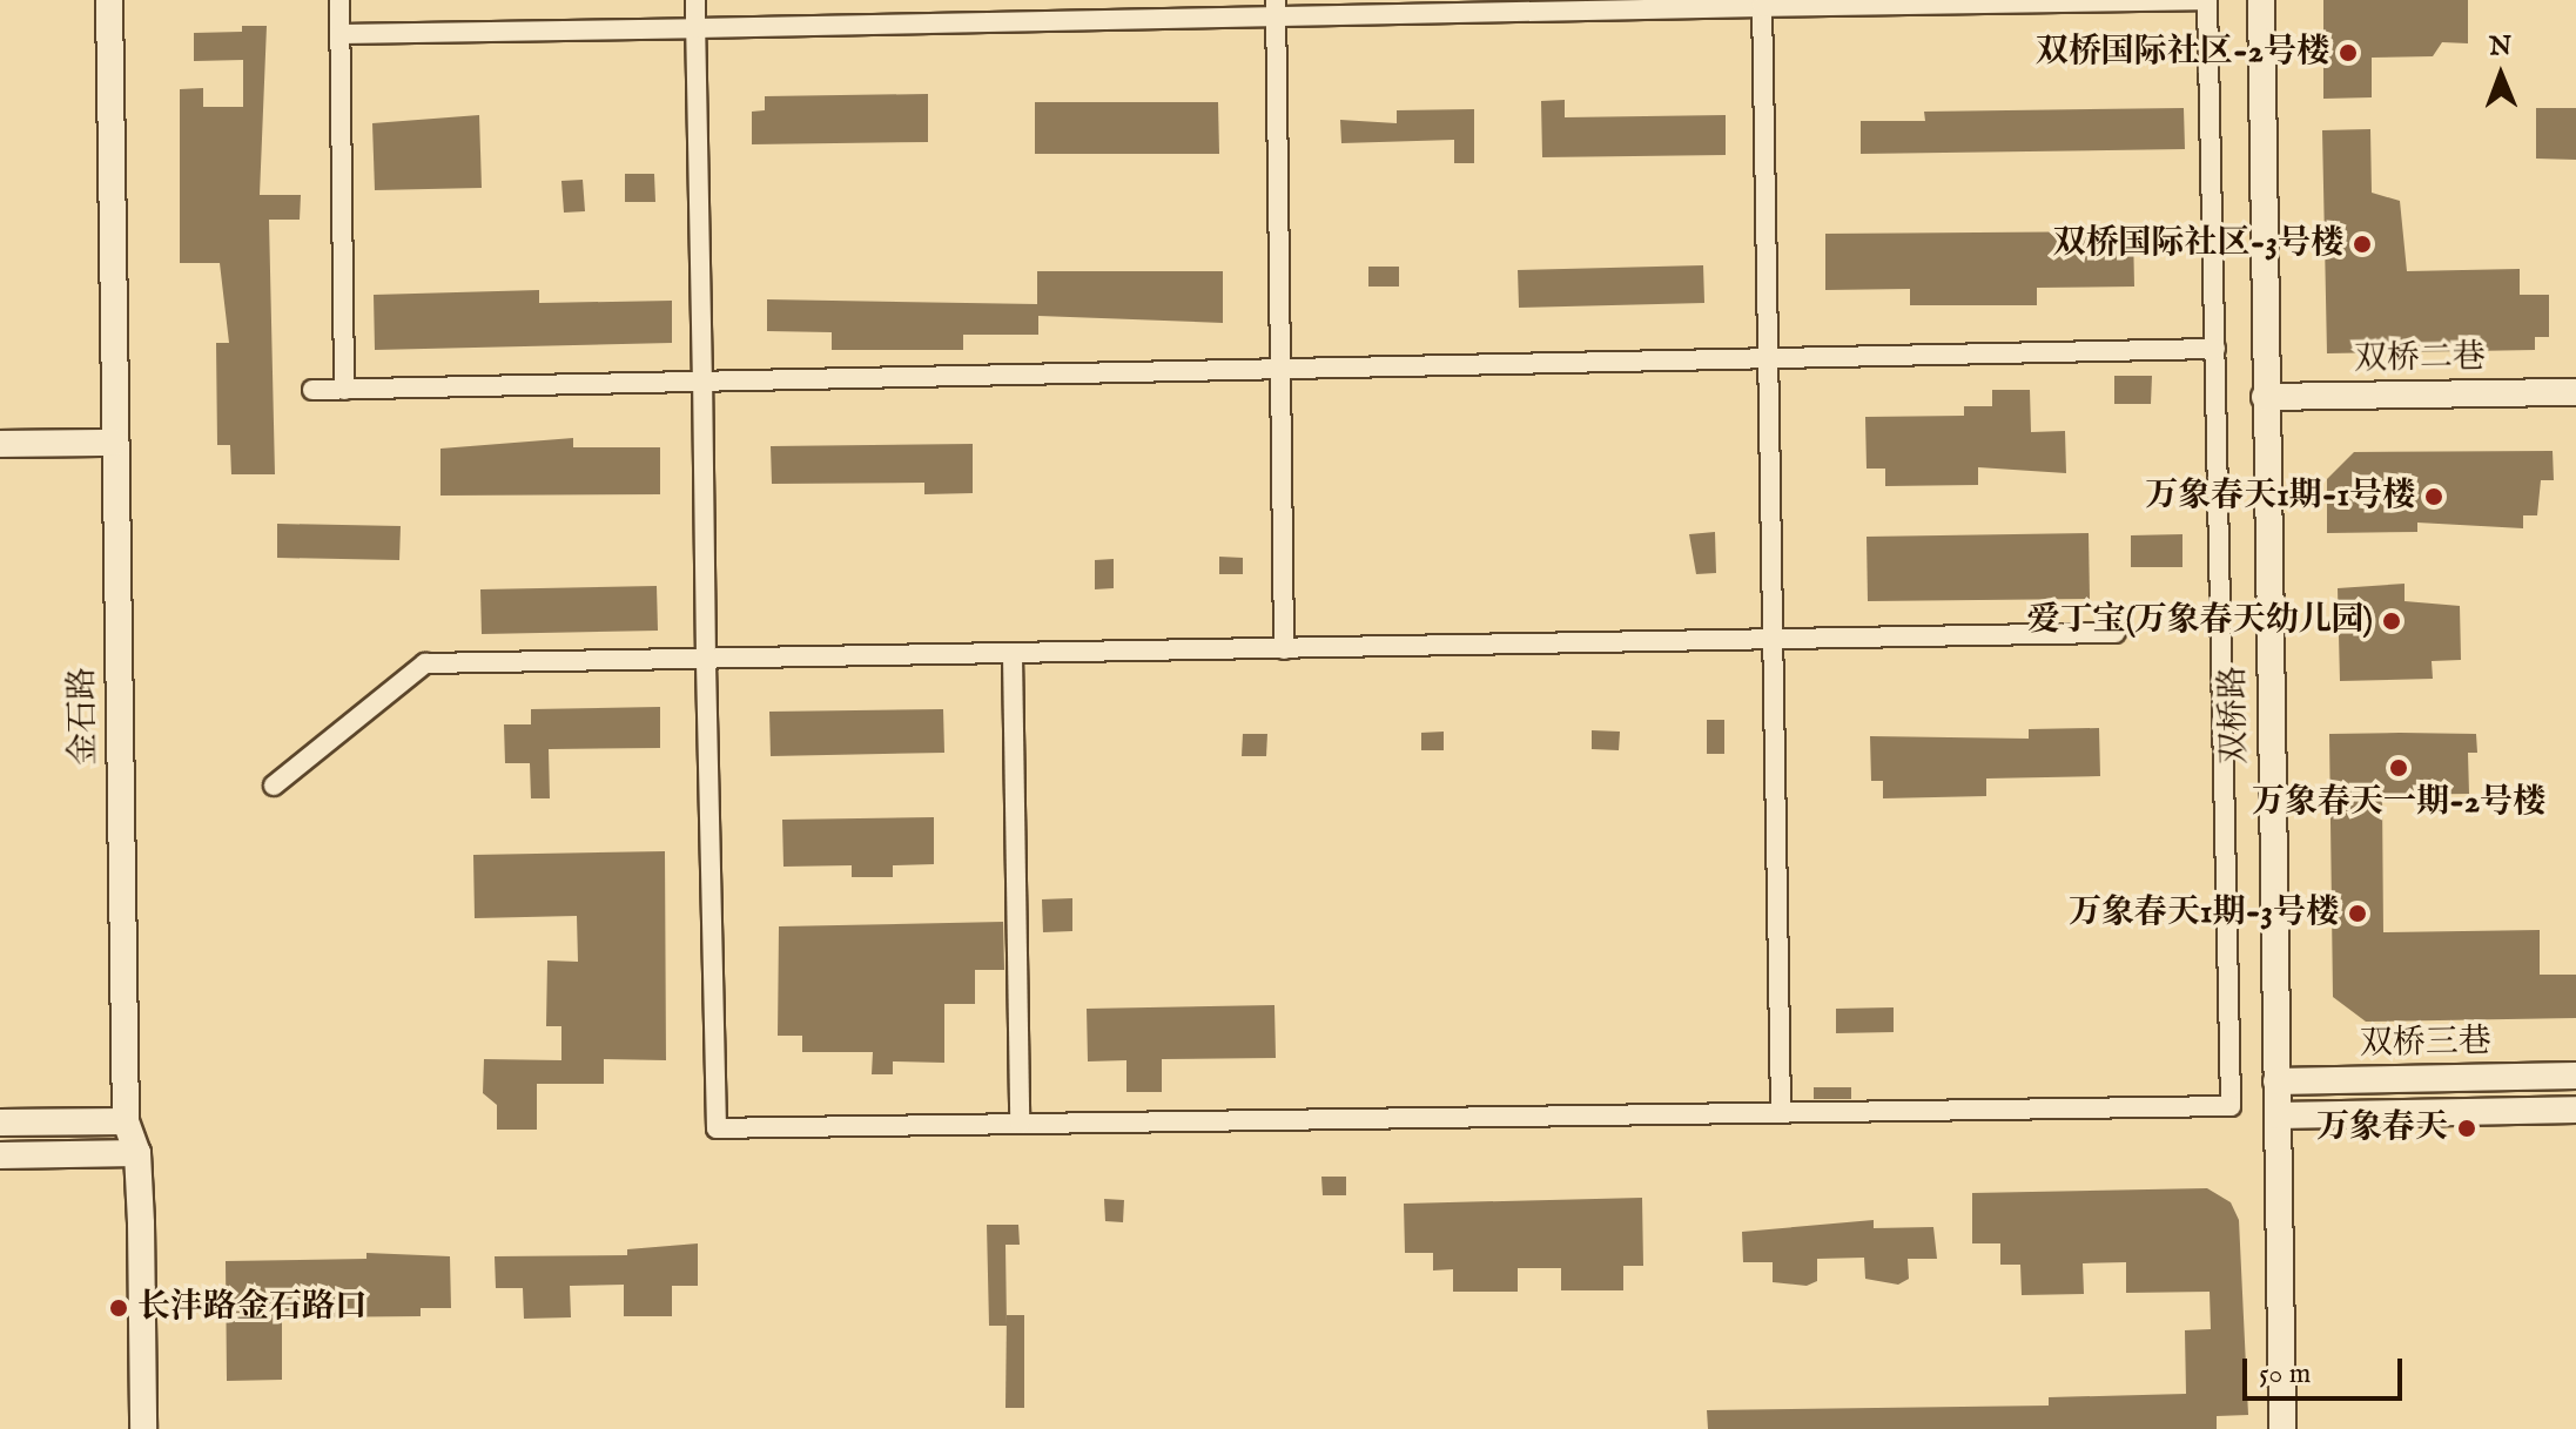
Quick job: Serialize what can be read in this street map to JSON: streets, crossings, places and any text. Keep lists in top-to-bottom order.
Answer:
{
  "streets": {
    "street": [
      "双桥二巷",
      "双桥路",
      "金石路",
      "双桥三巷"
    ]
  },
  "crossings": [
    ["双桥二巷", "双桥路"],
    ["双桥路", "双桥三巷"]
  ],
  "places": [
    "双桥国际社区-2号楼",
    "双桥国际社区-3号楼",
    "万象春天1期-1号楼",
    "爱丁宝(万象春天幼儿园)",
    "万象春天一期-2号楼",
    "万象春天1期-3号楼",
    "万象春天",
    "长沣路金石路口"
  ],
  "scale_bar": "50 m",
  "north": "top"
}
